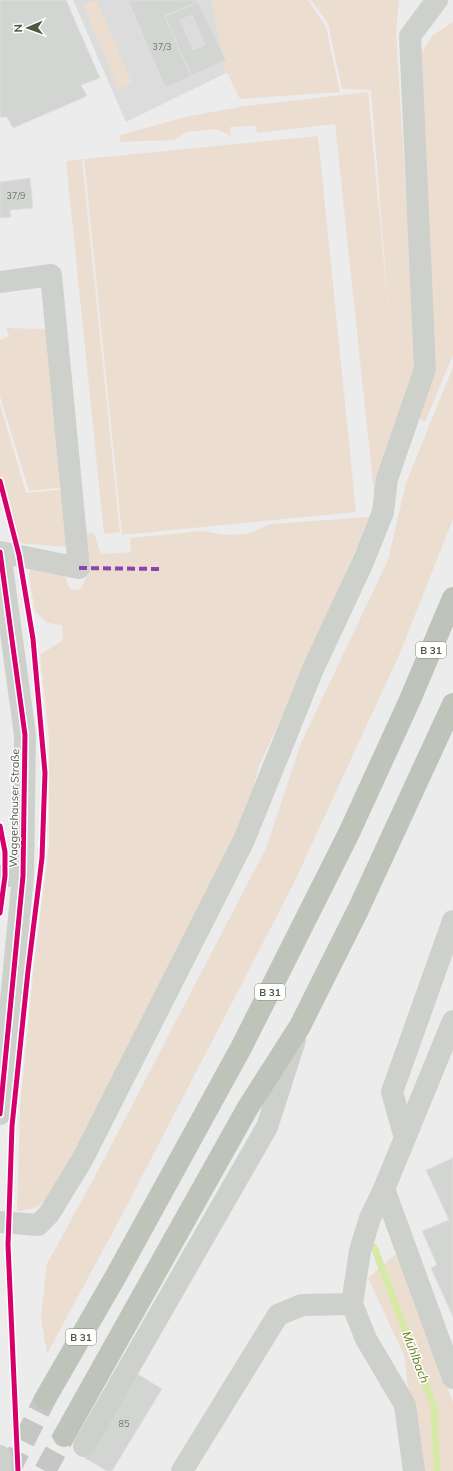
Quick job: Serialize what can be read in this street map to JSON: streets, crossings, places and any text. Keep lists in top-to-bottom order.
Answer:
{
  "streets": {
    "highway": ["B 31"],
    "street": ["Waggershauser Straße"]
  },
  "water": ["Mühlbach"],
  "house_numbers": ["37/3", "37/9", "85"],
  "north": "left"
}
